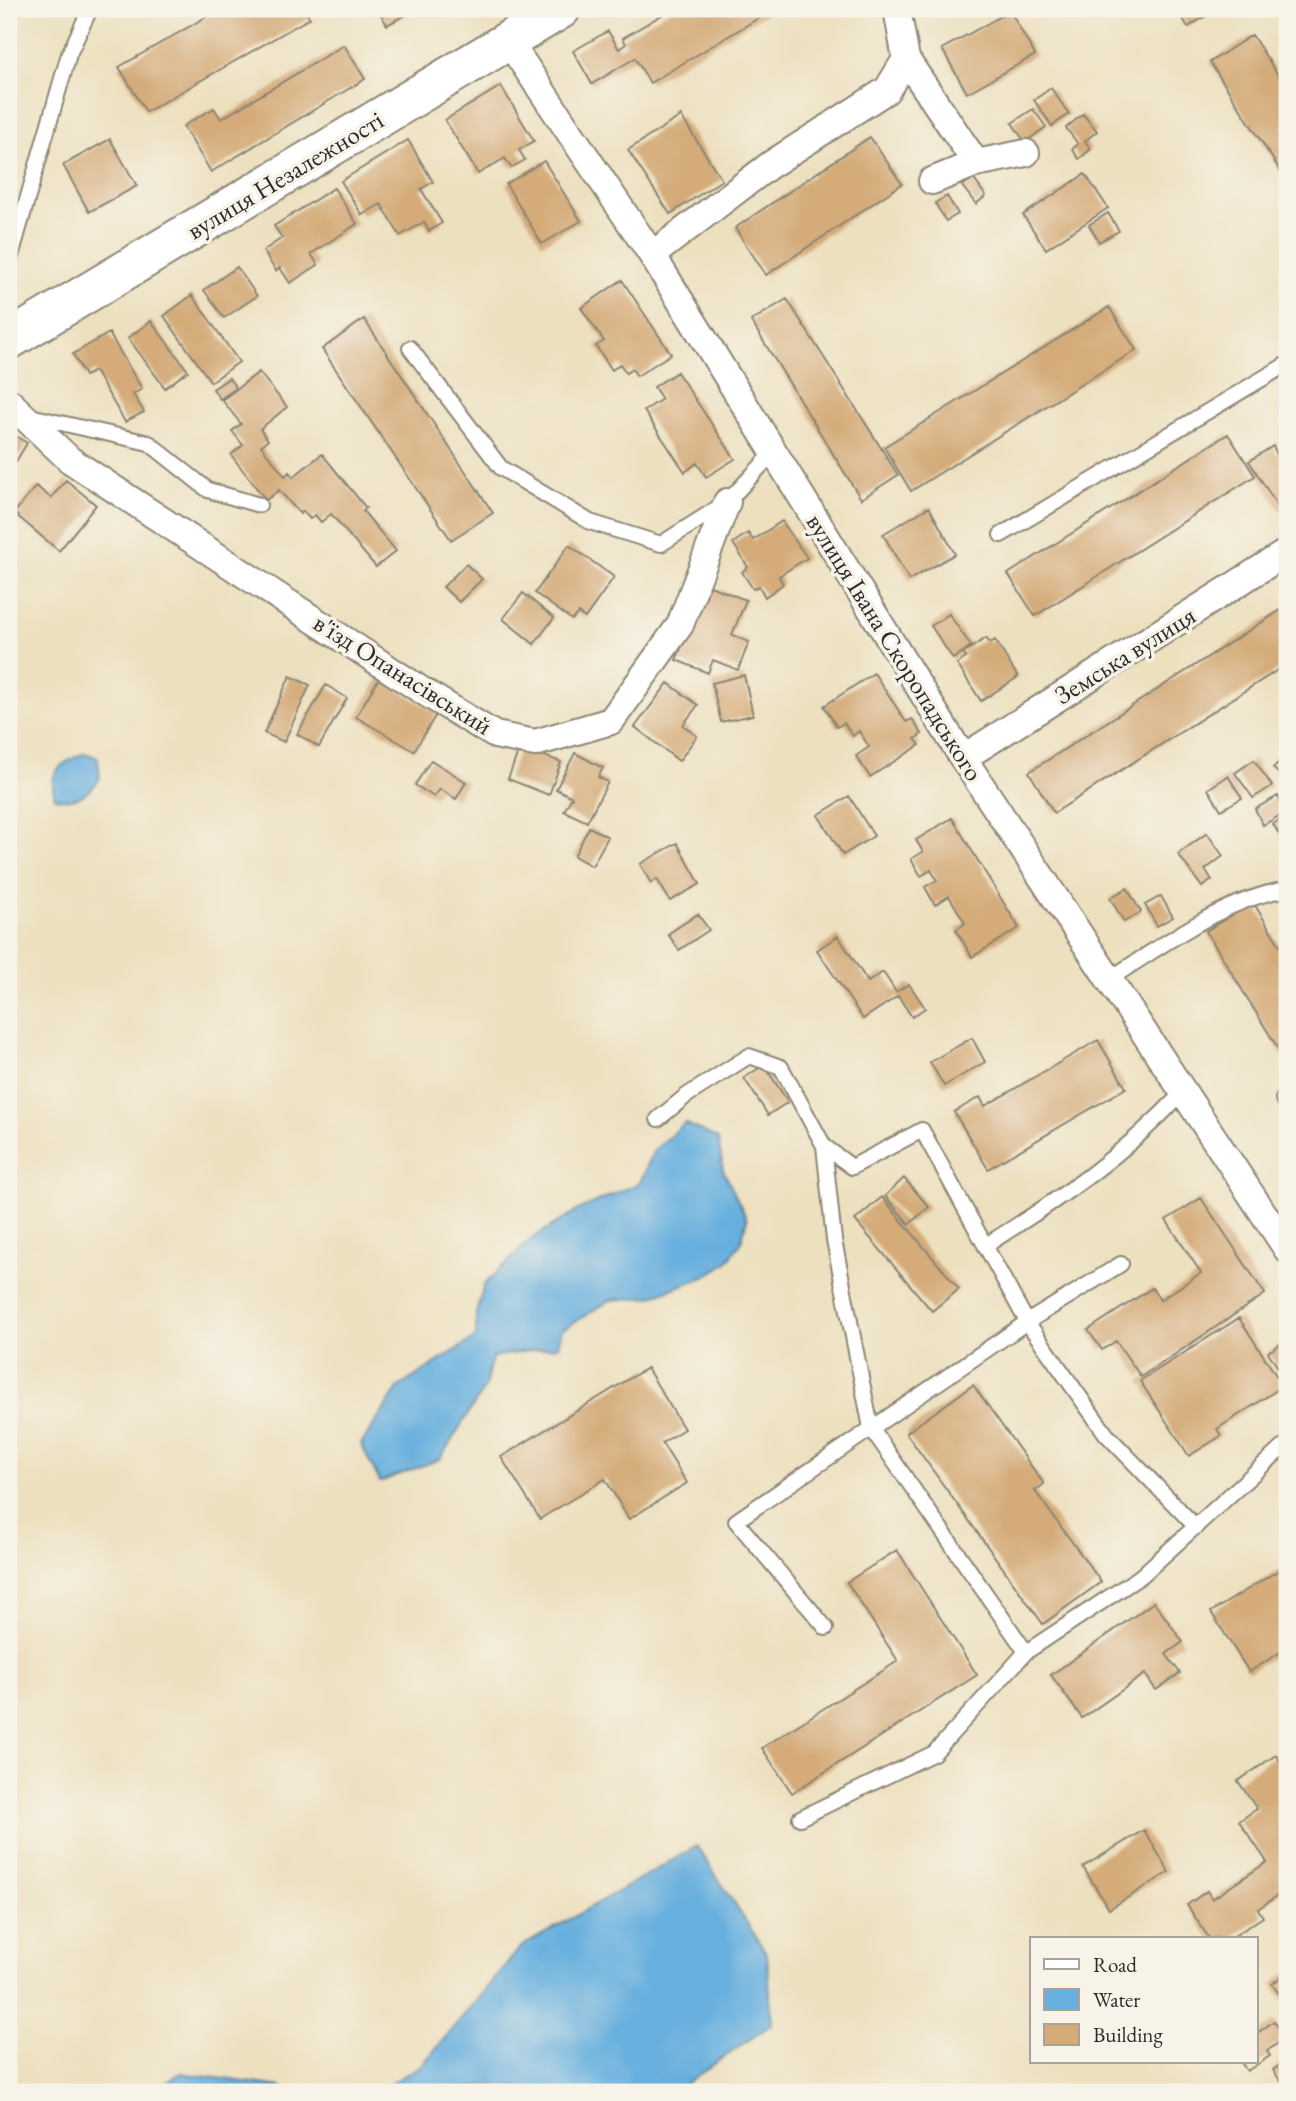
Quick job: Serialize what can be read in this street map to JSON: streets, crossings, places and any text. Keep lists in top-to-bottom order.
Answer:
{
  "streets": {
    "main road": ["вулиця Незалежності"],
    "street": ["вулиця Івана Скоропадського", "Земська вулиця", "в'їзд Опанасівський"]
  },
  "crossings": [
    ["вулиця Незалежності", "вулиця Івана Скоропадського"],
    ["вулиця Івана Скоропадського", "Земська вулиця"]
  ],
  "legend": ["Road", "Water", "Building"]
}
